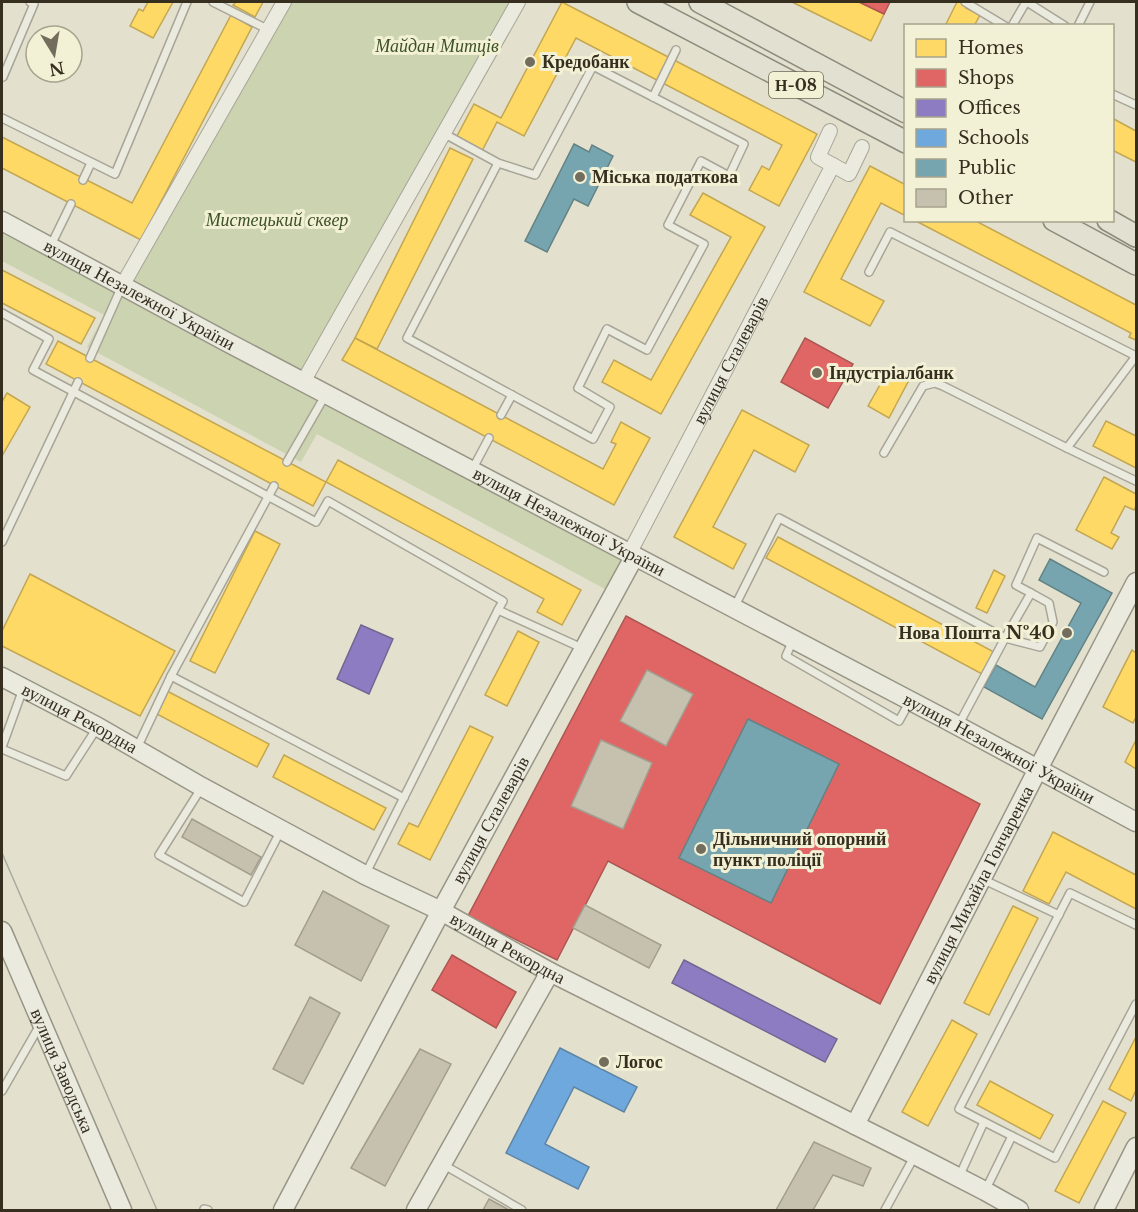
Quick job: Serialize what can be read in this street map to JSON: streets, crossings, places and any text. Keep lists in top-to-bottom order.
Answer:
{
  "streets": {
    "main road": ["Н-08"],
    "street": [
      "вулиця Незалежної України",
      "вулиця Сталеварів",
      "вулиця Рекордна",
      "вулиця Михайла Гончаренка",
      "вулиця Заводська"
    ]
  },
  "crossings": [
    ["вулиця Незалежної України", "вулиця Сталеварів"],
    ["вулиця Незалежної України", "вулиця Михайла Гончаренка"],
    ["вулиця Сталеварів", "вулиця Рекордна"],
    ["вулиця Рекордна", "вулиця Михайла Гончаренка"]
  ],
  "parks": ["Майдан Митців", "Мистецький сквер"],
  "places": [
    "Кредобанк",
    "Міська податкова",
    "Індустріалбанк",
    "Нова Пошта №40",
    "Дільничний опорний пункт поліції",
    "Логос"
  ],
  "legend": [
    "Homes",
    "Shops",
    "Offices",
    "Schools",
    "Public",
    "Other"
  ],
  "north": "bottom"
}
